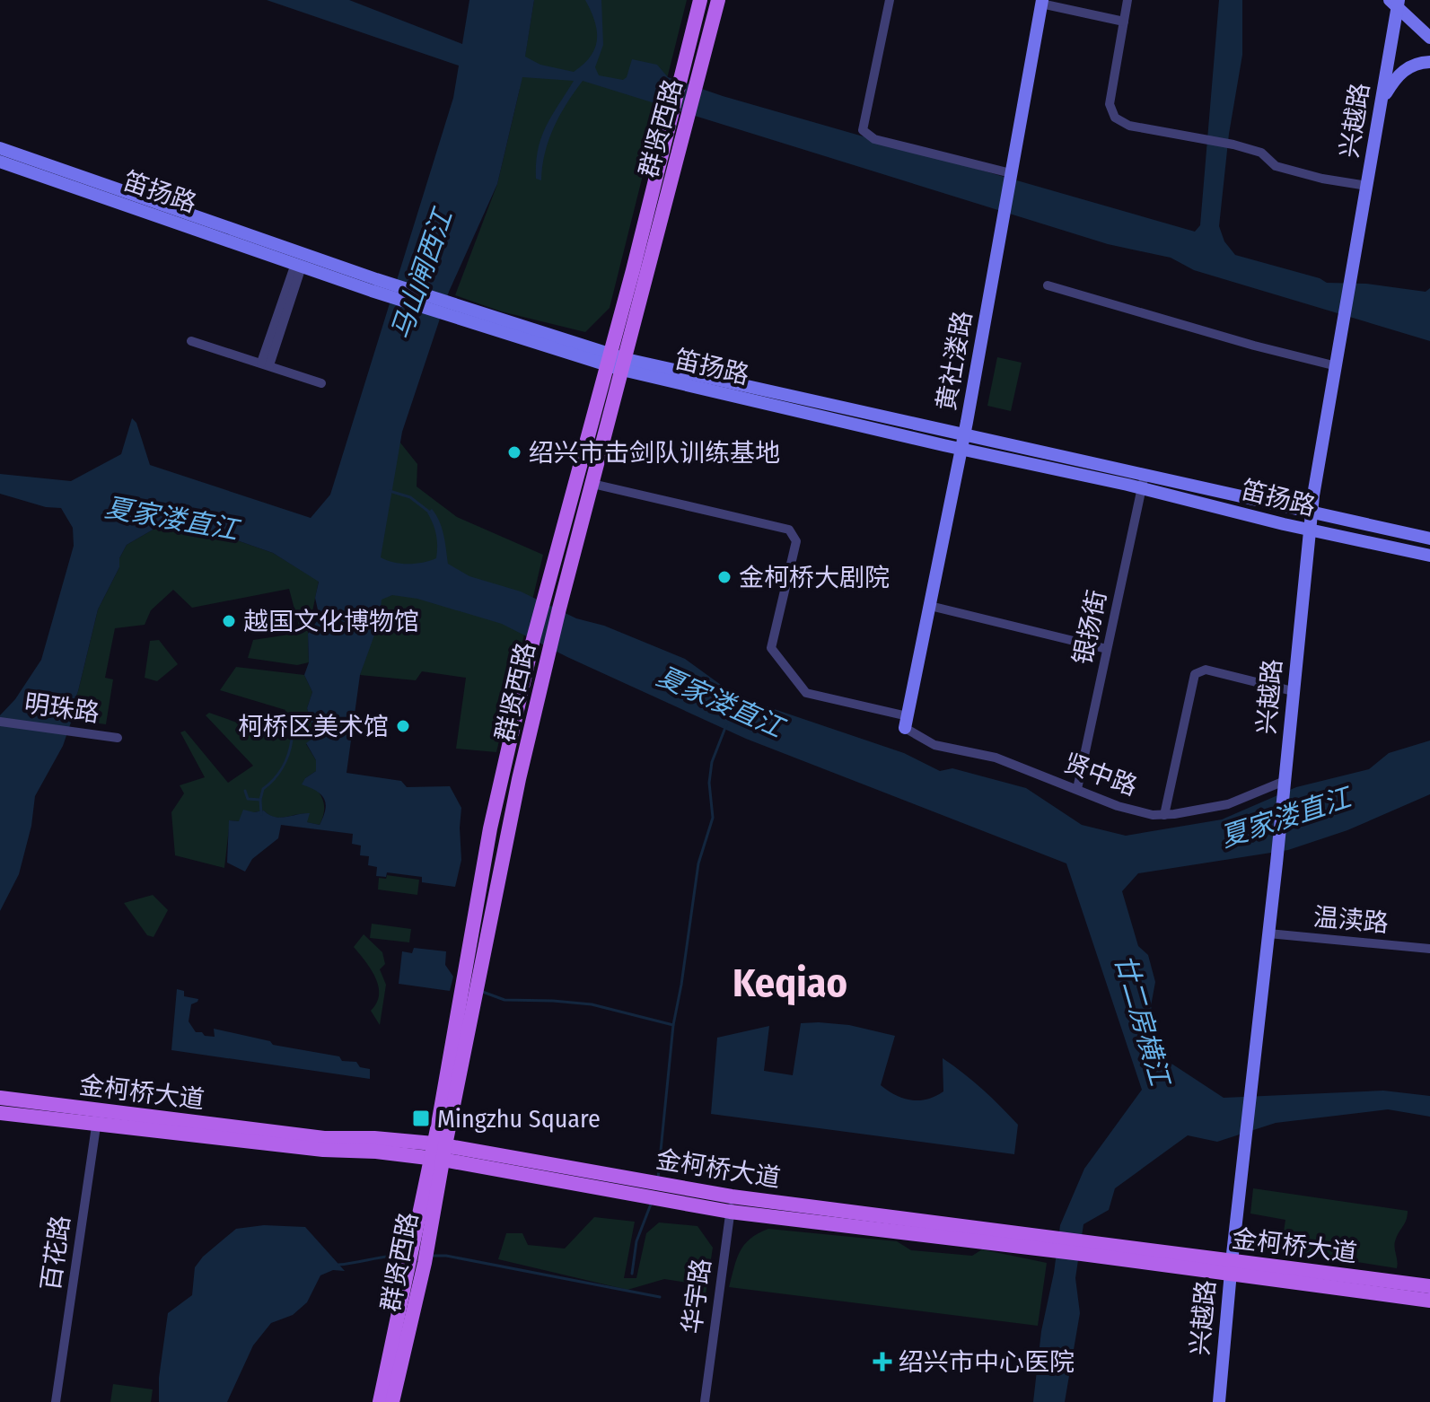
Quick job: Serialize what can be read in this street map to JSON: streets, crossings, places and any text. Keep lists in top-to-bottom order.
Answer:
{
  "streets": {
    "main road": ["群贤西路", "金柯桥大道"],
    "street": [
      "兴越路",
      "笛扬路",
      "黄社溇路",
      "银扬街",
      "明珠路",
      "贤中路",
      "温渎路",
      "百花路",
      "华宇路"
    ]
  },
  "crossings": [
    ["兴越路", "笛扬路"],
    ["兴越路", "贤中路"],
    ["兴越路", "温渎路"],
    ["兴越路", "金柯桥大道"],
    ["群贤西路", "笛扬路"],
    ["群贤西路", "贤中路"],
    ["群贤西路", "金柯桥大道"],
    ["笛扬路", "黄社溇路"],
    ["笛扬路", "银扬街"],
    ["黄社溇路", "贤中路"],
    ["银扬街", "贤中路"],
    ["金柯桥大道", "百花路"],
    ["金柯桥大道", "华宇路"]
  ],
  "districts": ["Keqiao"],
  "water": ["马山闸西江", "夏家溇直江", "廿二房横江"],
  "places": {
    "other": [
      "绍兴市击剑队训练基地",
      "金柯桥大剧院",
      "越国文化博物馆",
      "柯桥区美术馆"
    ],
    "transit": ["Mingzhu Square"],
    "health": ["绍兴市中心医院"]
  }
}
